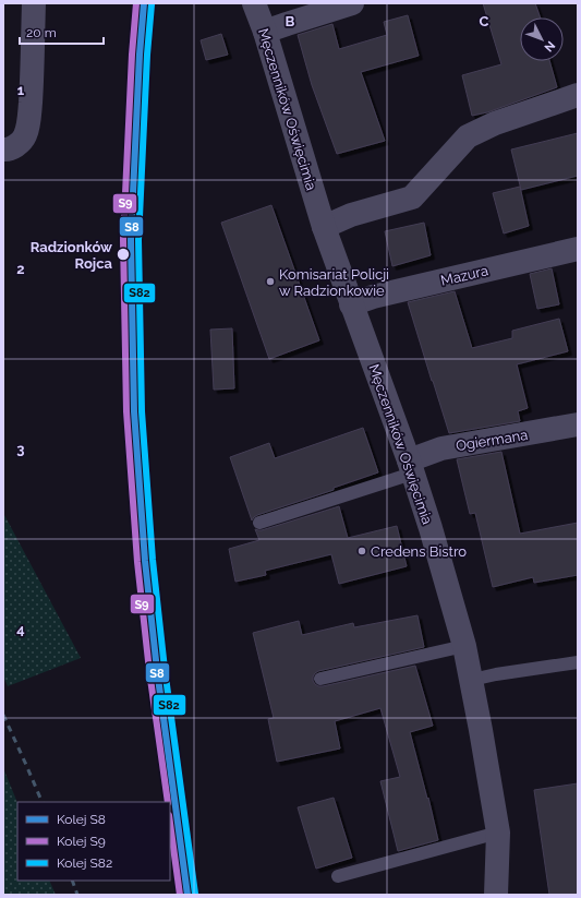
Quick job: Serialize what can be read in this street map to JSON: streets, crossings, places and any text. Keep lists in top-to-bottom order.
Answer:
{
  "streets": {
    "street": ["Męczenników Oświęcimia", "Mazura", "Ogiermana"]
  },
  "crossings": [
    ["Męczenników Oświęcimia", "Mazura"],
    ["Męczenników Oświęcimia", "Ogiermana"]
  ],
  "places": ["Radzionków Rojca", "Komisariat Policji w Radzionkowie", "Credens Bistro"],
  "lines": ["rail line S8", "rail line S9", "rail line S82"],
  "legend": ["Kolej S8", "Kolej S9", "Kolej S82"],
  "scale_bar": "20 m",
  "north": "bottom right",
  "grid": {
    "columns": ["B", "C"],
    "rows": [
      "1",
      "2",
      "3",
      "4"
    ]
  }
}
